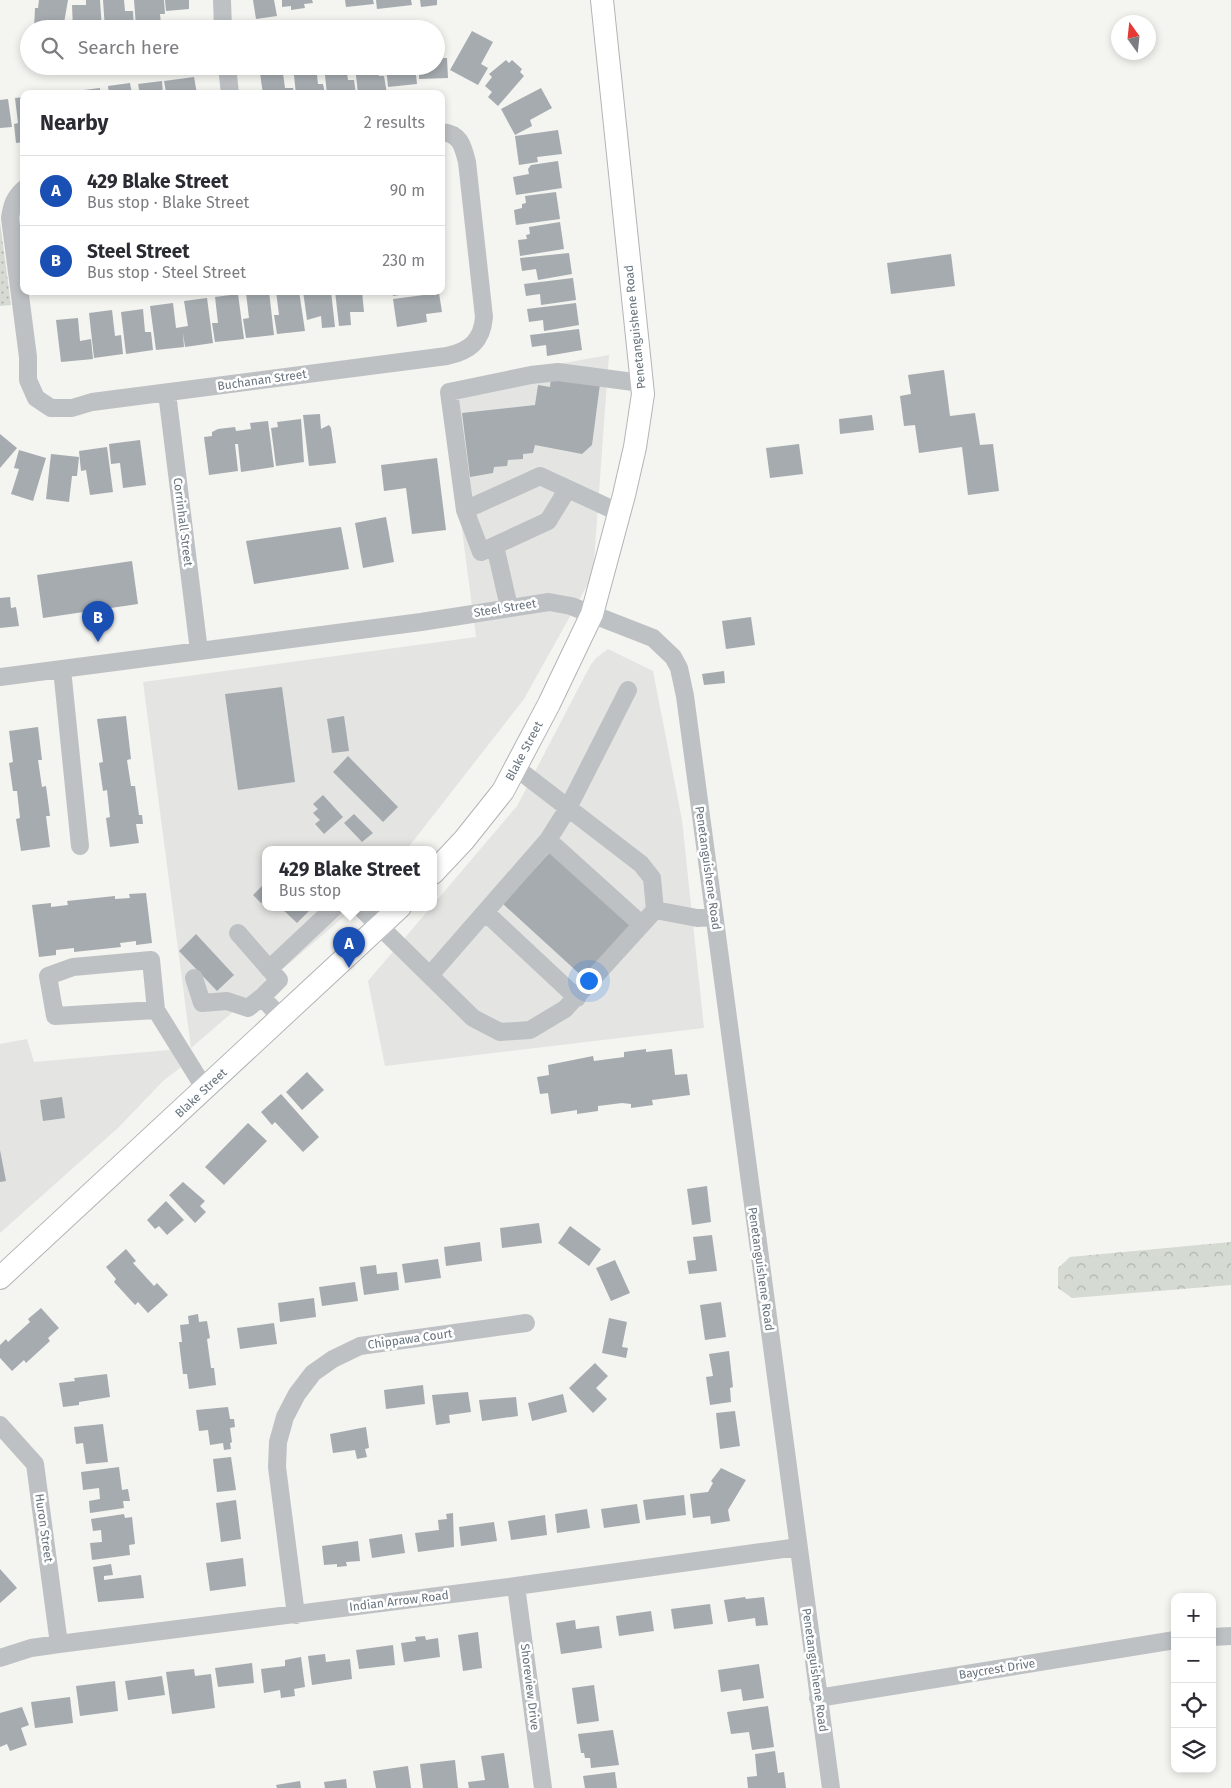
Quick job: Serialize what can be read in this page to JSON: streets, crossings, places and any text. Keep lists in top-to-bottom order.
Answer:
{
  "streets": {
    "main road": ["Penetanguishene Road", "Blake Street"],
    "street": [
      "Buchanan Street",
      "Corrinhall Street",
      "Steel Street",
      "Chippawa Court",
      "Huron Street",
      "Indian Arrow Road",
      "Baycrest Drive",
      "Shoreview Drive"
    ]
  },
  "crossings": [
    ["Penetanguishene Road", "Steel Street"],
    ["Penetanguishene Road", "Blake Street"],
    ["Penetanguishene Road", "Indian Arrow Road"],
    ["Penetanguishene Road", "Baycrest Drive"],
    ["Buchanan Street", "Corrinhall Street"],
    ["Corrinhall Street", "Steel Street"],
    ["Steel Street", "Blake Street"],
    ["Chippawa Court", "Indian Arrow Road"],
    ["Huron Street", "Indian Arrow Road"],
    ["Indian Arrow Road", "Shoreview Drive"]
  ],
  "north": "top",
  "page": {
    "search": "Search here",
    "heading": ["Nearby", "2 results"],
    "list": [
      {
        "mark": "A",
        "name": "429 Blake Street",
        "note": "Bus stop · Blake Street",
        "value": "90 m"
      },
      {
        "mark": "B",
        "name": "Steel Street",
        "note": "Bus stop · Steel Street",
        "value": "230 m"
      }
    ],
    "pins": ["B", "A"],
    "popup": ["429 Blake Street", "Bus stop"],
    "map_buttons": ["+", "−"]
  }
}
